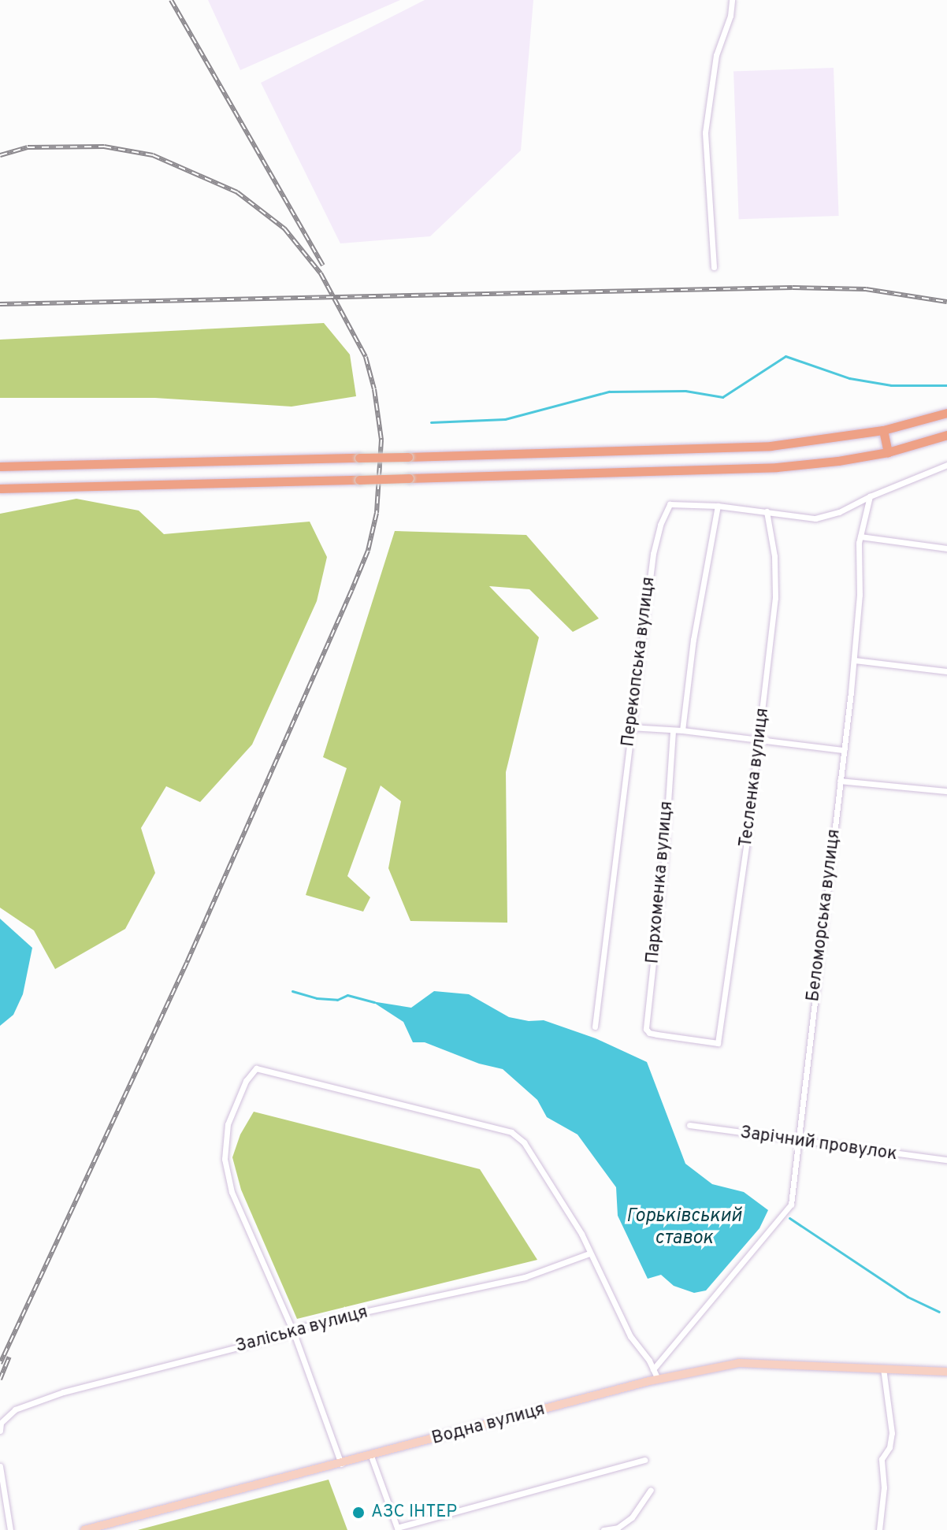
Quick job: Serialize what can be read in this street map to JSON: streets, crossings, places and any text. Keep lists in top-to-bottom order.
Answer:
{
  "streets": {
    "street": [
      "Перекопська вулиця",
      "Тесленка вулиця",
      "Пархоменка вулиця",
      "Беломорська вулиця",
      "Зарічний провулок",
      "Заліська вулиця",
      "Водна вулиця"
    ]
  },
  "crossings": [
    ["Перекопська вулиця", "Тесленка вулиця"],
    ["Перекопська вулиця", "Беломорська вулиця"],
    ["Тесленка вулиця", "Пархоменка вулиця"],
    ["Беломорська вулиця", "Зарічний провулок"]
  ],
  "water": ["Горьківський ставок"],
  "places": ["АЗС ІНТЕР"]
}
